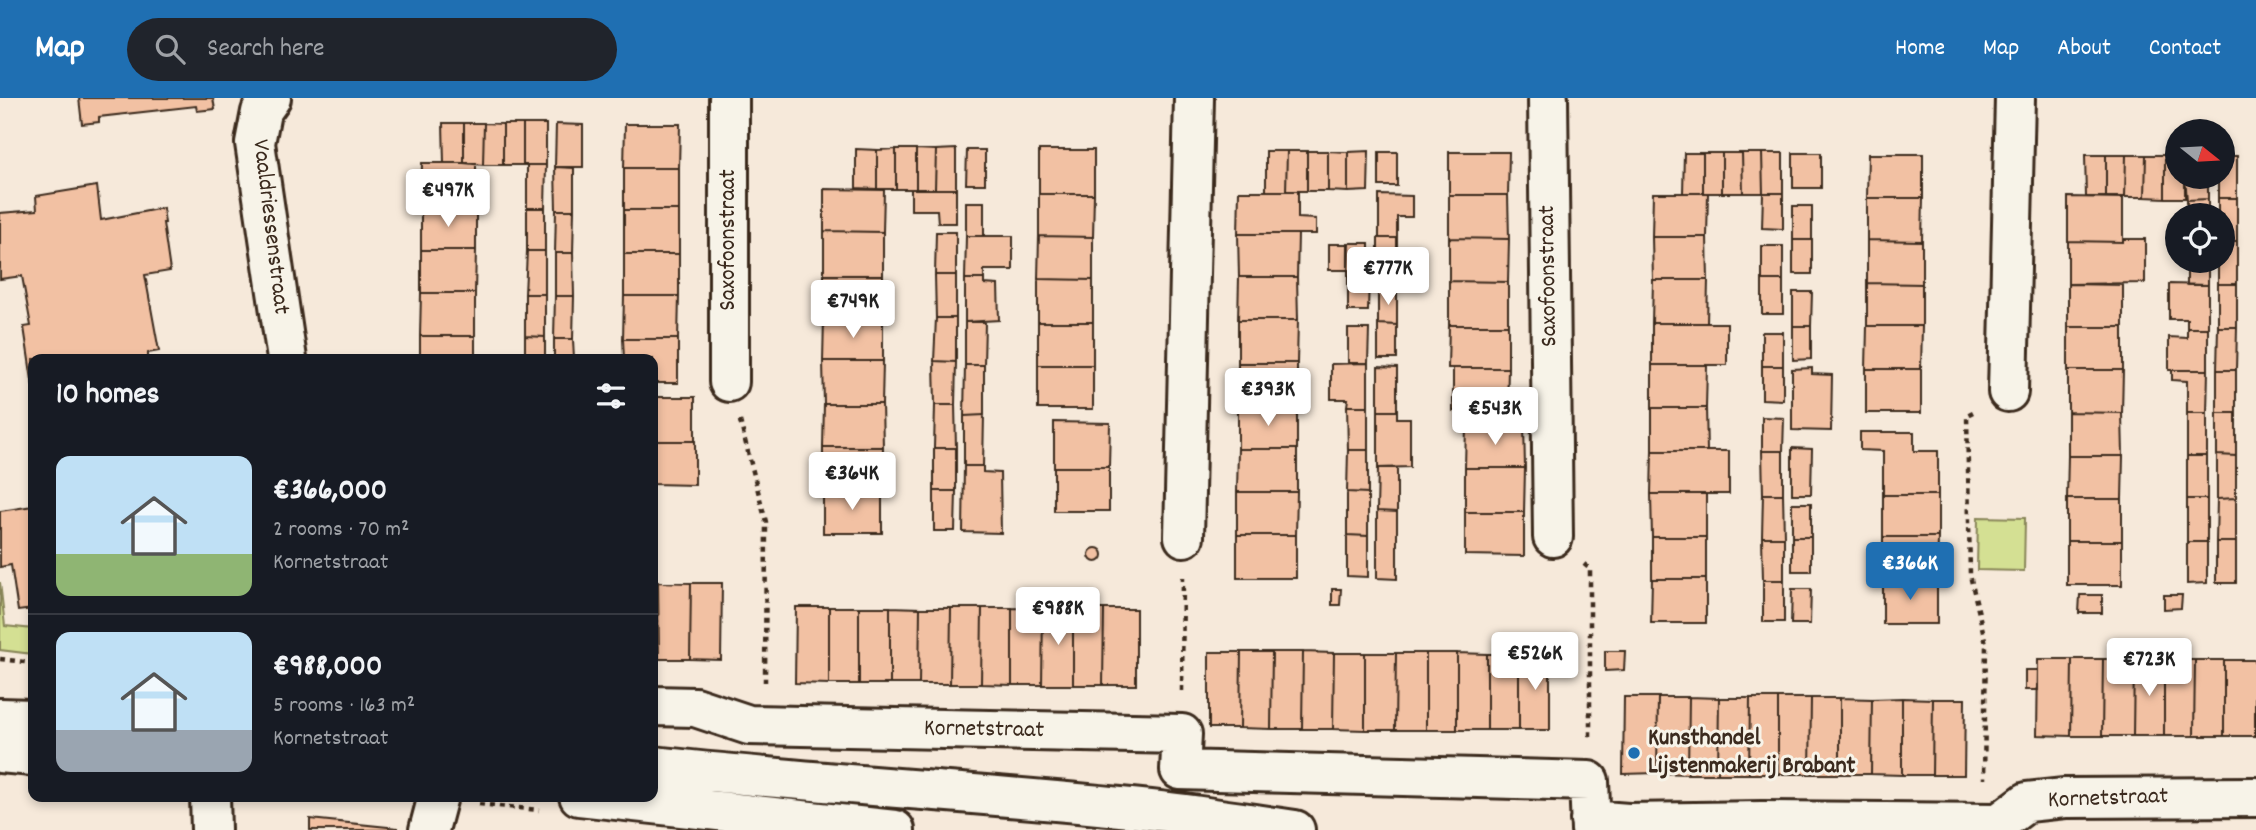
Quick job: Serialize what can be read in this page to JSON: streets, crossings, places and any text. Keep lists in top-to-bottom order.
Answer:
{
  "streets": {
    "street": ["Vaaldriessenstraat", "Saxofoonstraat", "Kornetstraat"]
  },
  "places": ["Kunsthandel Lijstenmakerij Brabant"],
  "north": "right",
  "page": {
    "header": "Map",
    "search": "Search here",
    "nav": [
      "Home",
      "Map",
      "About",
      "Contact"
    ],
    "price": [
      "€497K",
      "€777K",
      "€749K",
      "€393K",
      "€543K",
      "€364K",
      "€366K",
      "€988K",
      "€526K",
      "€723K"
    ],
    "heading": "10 homes",
    "list": [
      {
        "name": "€366,000",
        "note": "2 rooms · 70 m² · Kornetstraat"
      },
      {
        "name": "€988,000",
        "note": "5 rooms · 163 m² · Kornetstraat"
      }
    ]
  }
}
